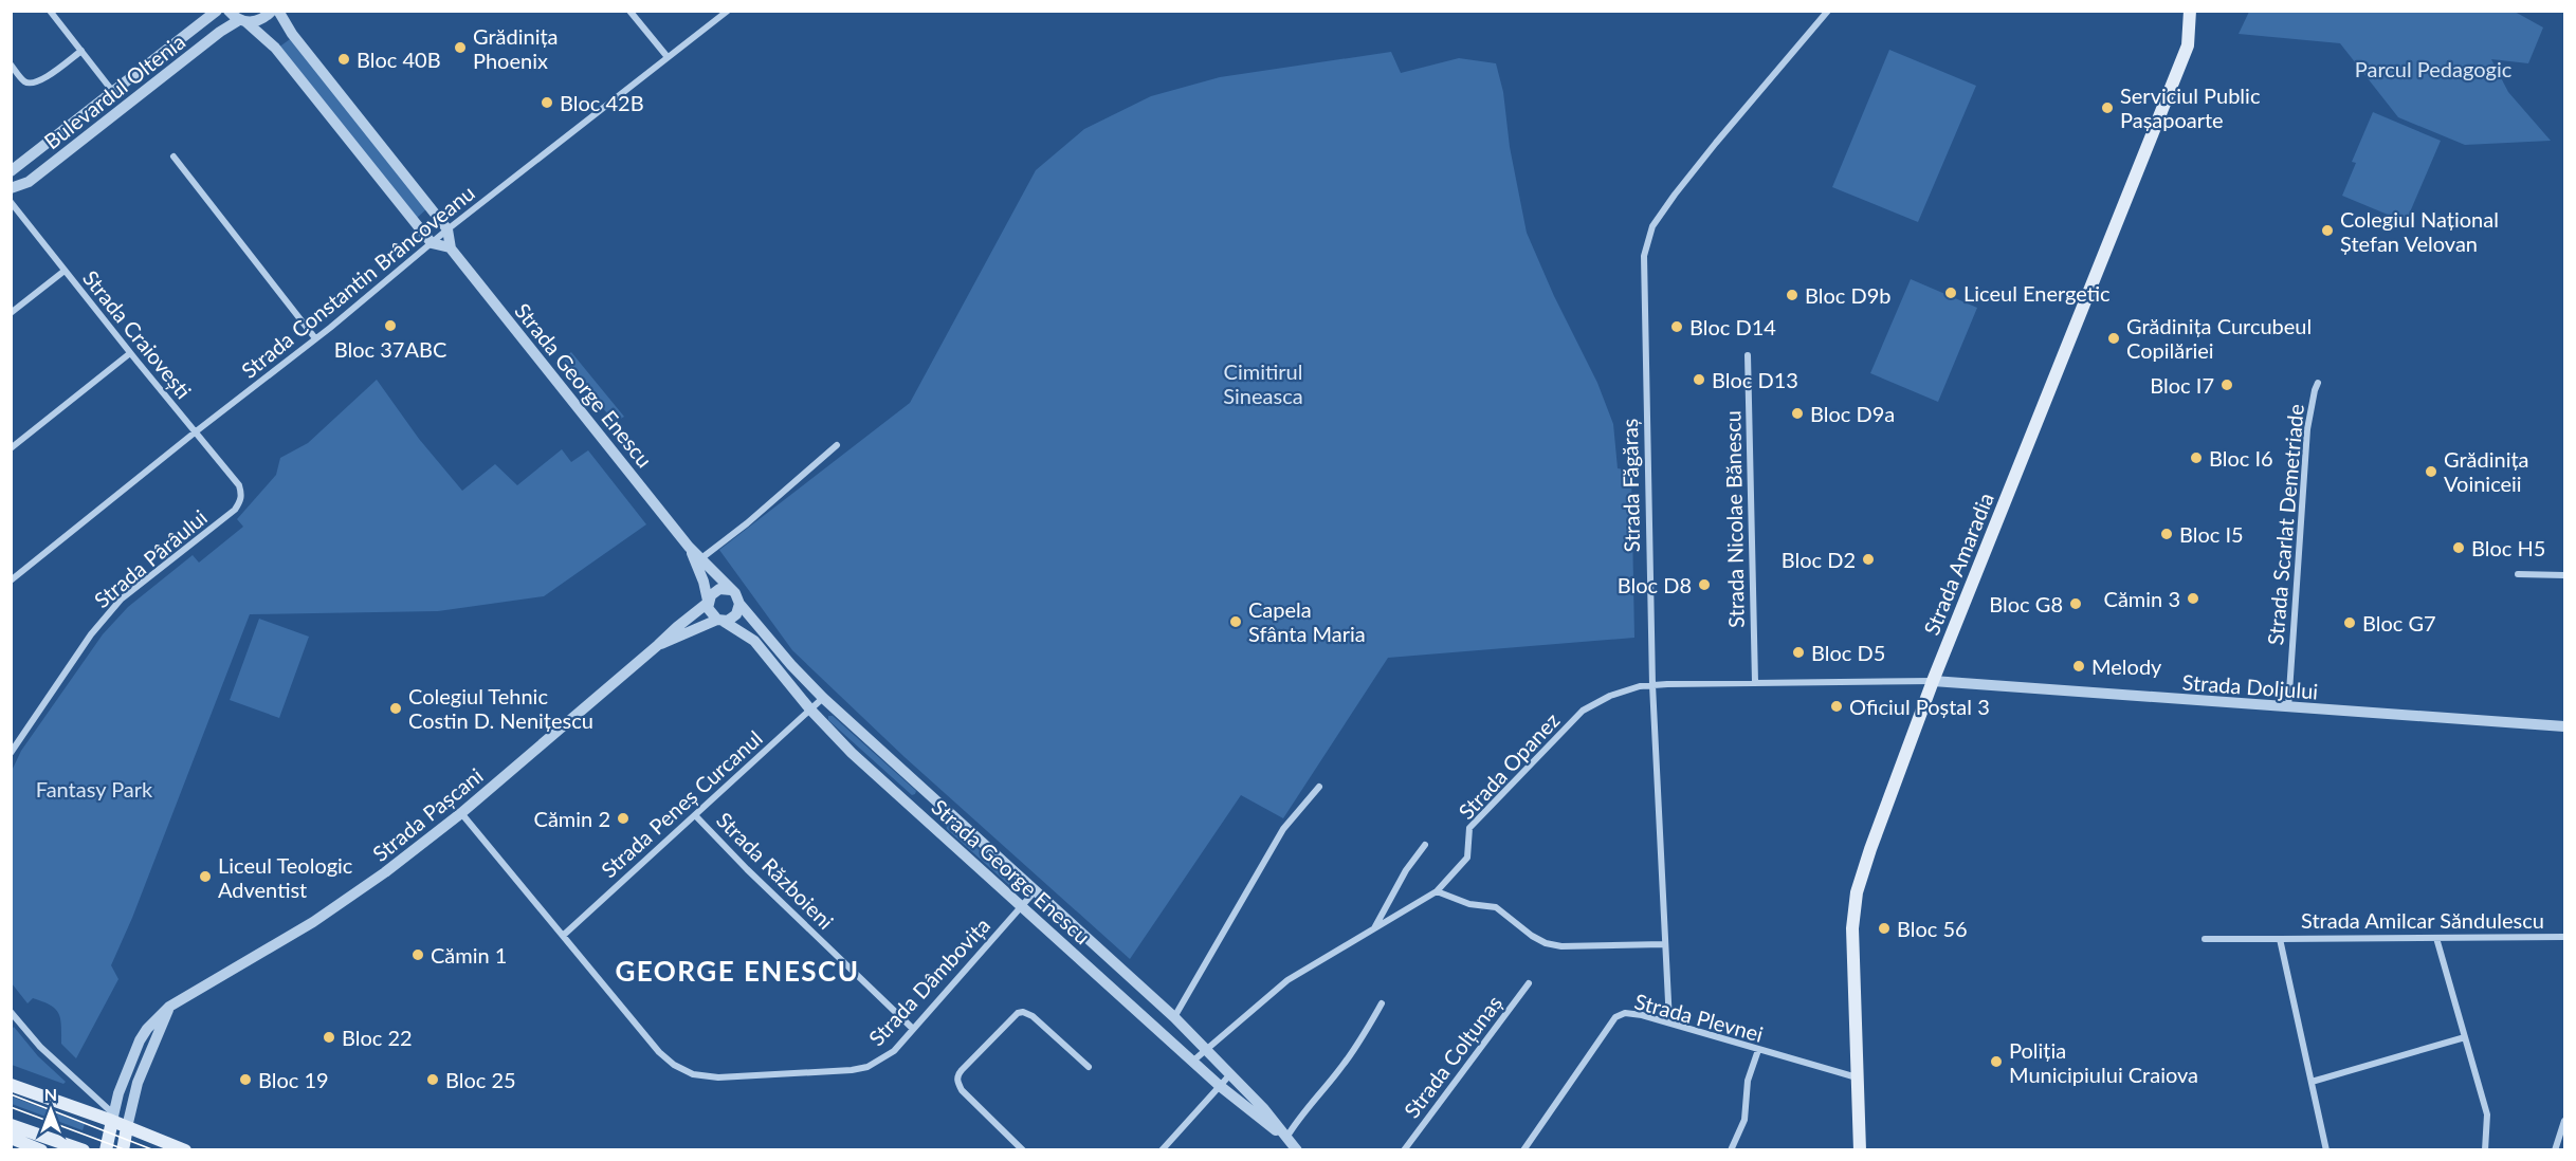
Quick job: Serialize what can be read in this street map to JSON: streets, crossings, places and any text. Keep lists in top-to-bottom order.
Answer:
{
  "streets": {
    "main road": ["Strada Amaradia"],
    "street": [
      "Bulevardul Oltenia",
      "Strada Constantin Brâncoveanu",
      "Strada Craiovești",
      "Strada George Enescu",
      "Strada Făgăraș",
      "Strada Nicolae Bănescu",
      "Strada Scarlat Demetriade",
      "Strada Pârâului",
      "Strada Doljului",
      "Strada Opanez",
      "Strada Peneș Curcanul",
      "Strada Pașcani",
      "Strada Războieni",
      "Strada Amilcar Săndulescu",
      "Strada Dâmbovița",
      "Strada Plevnei",
      "Strada Colțunaș"
    ]
  },
  "crossings": [
    ["Strada Constantin Brâncoveanu", "Strada Craiovești"],
    ["Strada Craiovești", "Strada Pârâului"],
    ["Strada George Enescu", "Strada Opanez"],
    ["Strada George Enescu", "Strada Peneș Curcanul"],
    ["Strada George Enescu", "Strada Pașcani"],
    ["Strada George Enescu", "Strada Dâmbovița"],
    ["Strada Făgăraș", "Strada Opanez"],
    ["Strada Făgăraș", "Strada Plevnei"],
    ["Strada Nicolae Bănescu", "Strada Opanez"],
    ["Strada Scarlat Demetriade", "Strada Doljului"],
    ["Strada Amaradia", "Strada Doljului"],
    ["Strada Amaradia", "Strada Opanez"],
    ["Strada Amaradia", "Strada Plevnei"],
    ["Strada Doljului", "Strada Opanez"],
    ["Strada Peneș Curcanul", "Strada Războieni"],
    ["Strada Peneș Curcanul", "Strada Dâmbovița"],
    ["Strada Pașcani", "Strada Dâmbovița"],
    ["Strada Războieni", "Strada Dâmbovița"]
  ],
  "districts": ["GEORGE ENESCU"],
  "parks": ["Parcul Pedagogic", "Cimitirul Sineasca", "Fantasy Park"],
  "places": [
    "Grădinița Phoenix",
    "Bloc 40B",
    "Bloc 42B",
    "Serviciul Public Pașapoarte",
    "Colegiul Național Ștefan Velovan",
    "Liceul Energetic",
    "Bloc D9b",
    "Bloc 37ABC",
    "Bloc D14",
    "Grădinița Curcubeul Copilăriei",
    "Bloc D13",
    "Bloc I7",
    "Bloc D9a",
    "Bloc I6",
    "Grădinița Voiniceii",
    "Bloc I5",
    "Bloc H5",
    "Bloc D2",
    "Bloc D8",
    "Cămin 3",
    "Bloc G8",
    "Capela Sfânta Maria",
    "Bloc G7",
    "Bloc D5",
    "Melody",
    "Oficiul Poștal 3",
    "Colegiul Tehnic Costin D. Nenițescu",
    "Cămin 2",
    "Liceul Teologic Adventist",
    "Bloc 56",
    "Cămin 1",
    "Bloc 22",
    "Poliția Municipiului Craiova",
    "Bloc 19",
    "Bloc 25"
  ],
  "north": "top"
}
